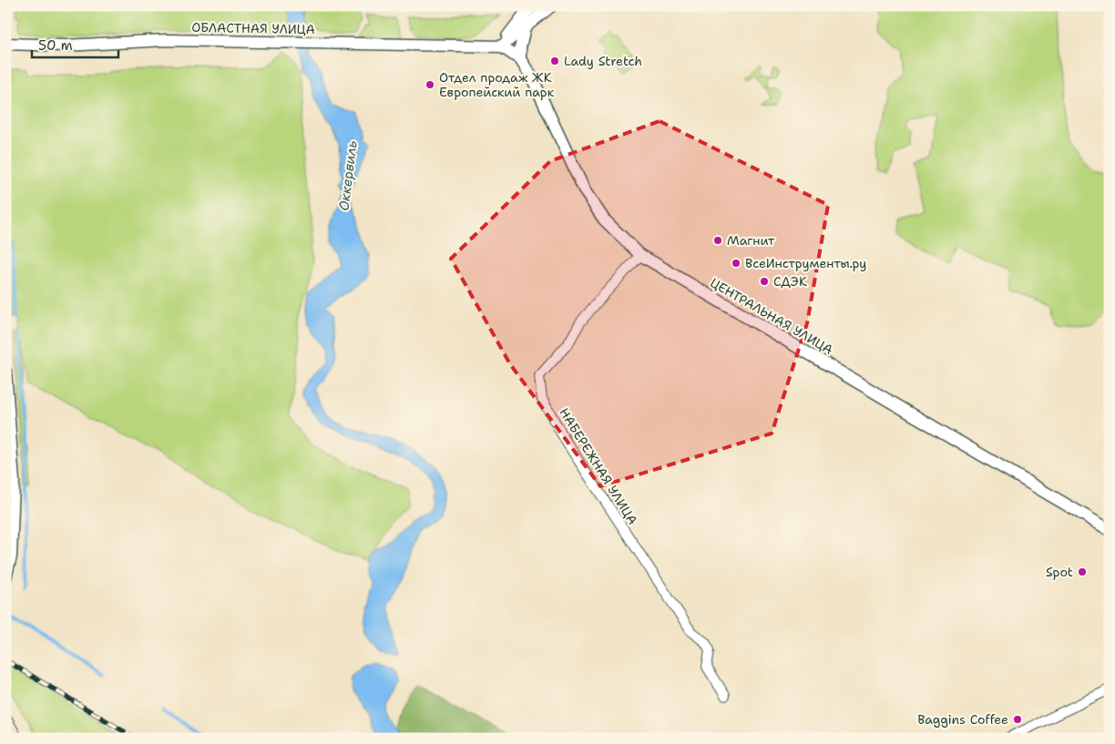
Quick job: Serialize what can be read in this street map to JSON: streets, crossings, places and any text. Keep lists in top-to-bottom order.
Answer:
{
  "streets": {
    "street": ["ОБЛАСТНАЯ УЛИЦА", "ЦЕНТРАЛЬНАЯ УЛИЦА", "НАБЕРЕЖНАЯ УЛИЦА"]
  },
  "crossings": [
    ["ОБЛАСТНАЯ УЛИЦА", "ЦЕНТРАЛЬНАЯ УЛИЦА"],
    ["ЦЕНТРАЛЬНАЯ УЛИЦА", "НАБЕРЕЖНАЯ УЛИЦА"]
  ],
  "water": ["Оккервиль"],
  "places": [
    "Lady Stretch",
    "Отдел продаж ЖК Европейский парк",
    "Магнит",
    "ВсеИнструменты.ру",
    "СДЭК",
    "Spot",
    "Baggins Coffee"
  ],
  "scale_bar": "50 m"
}
